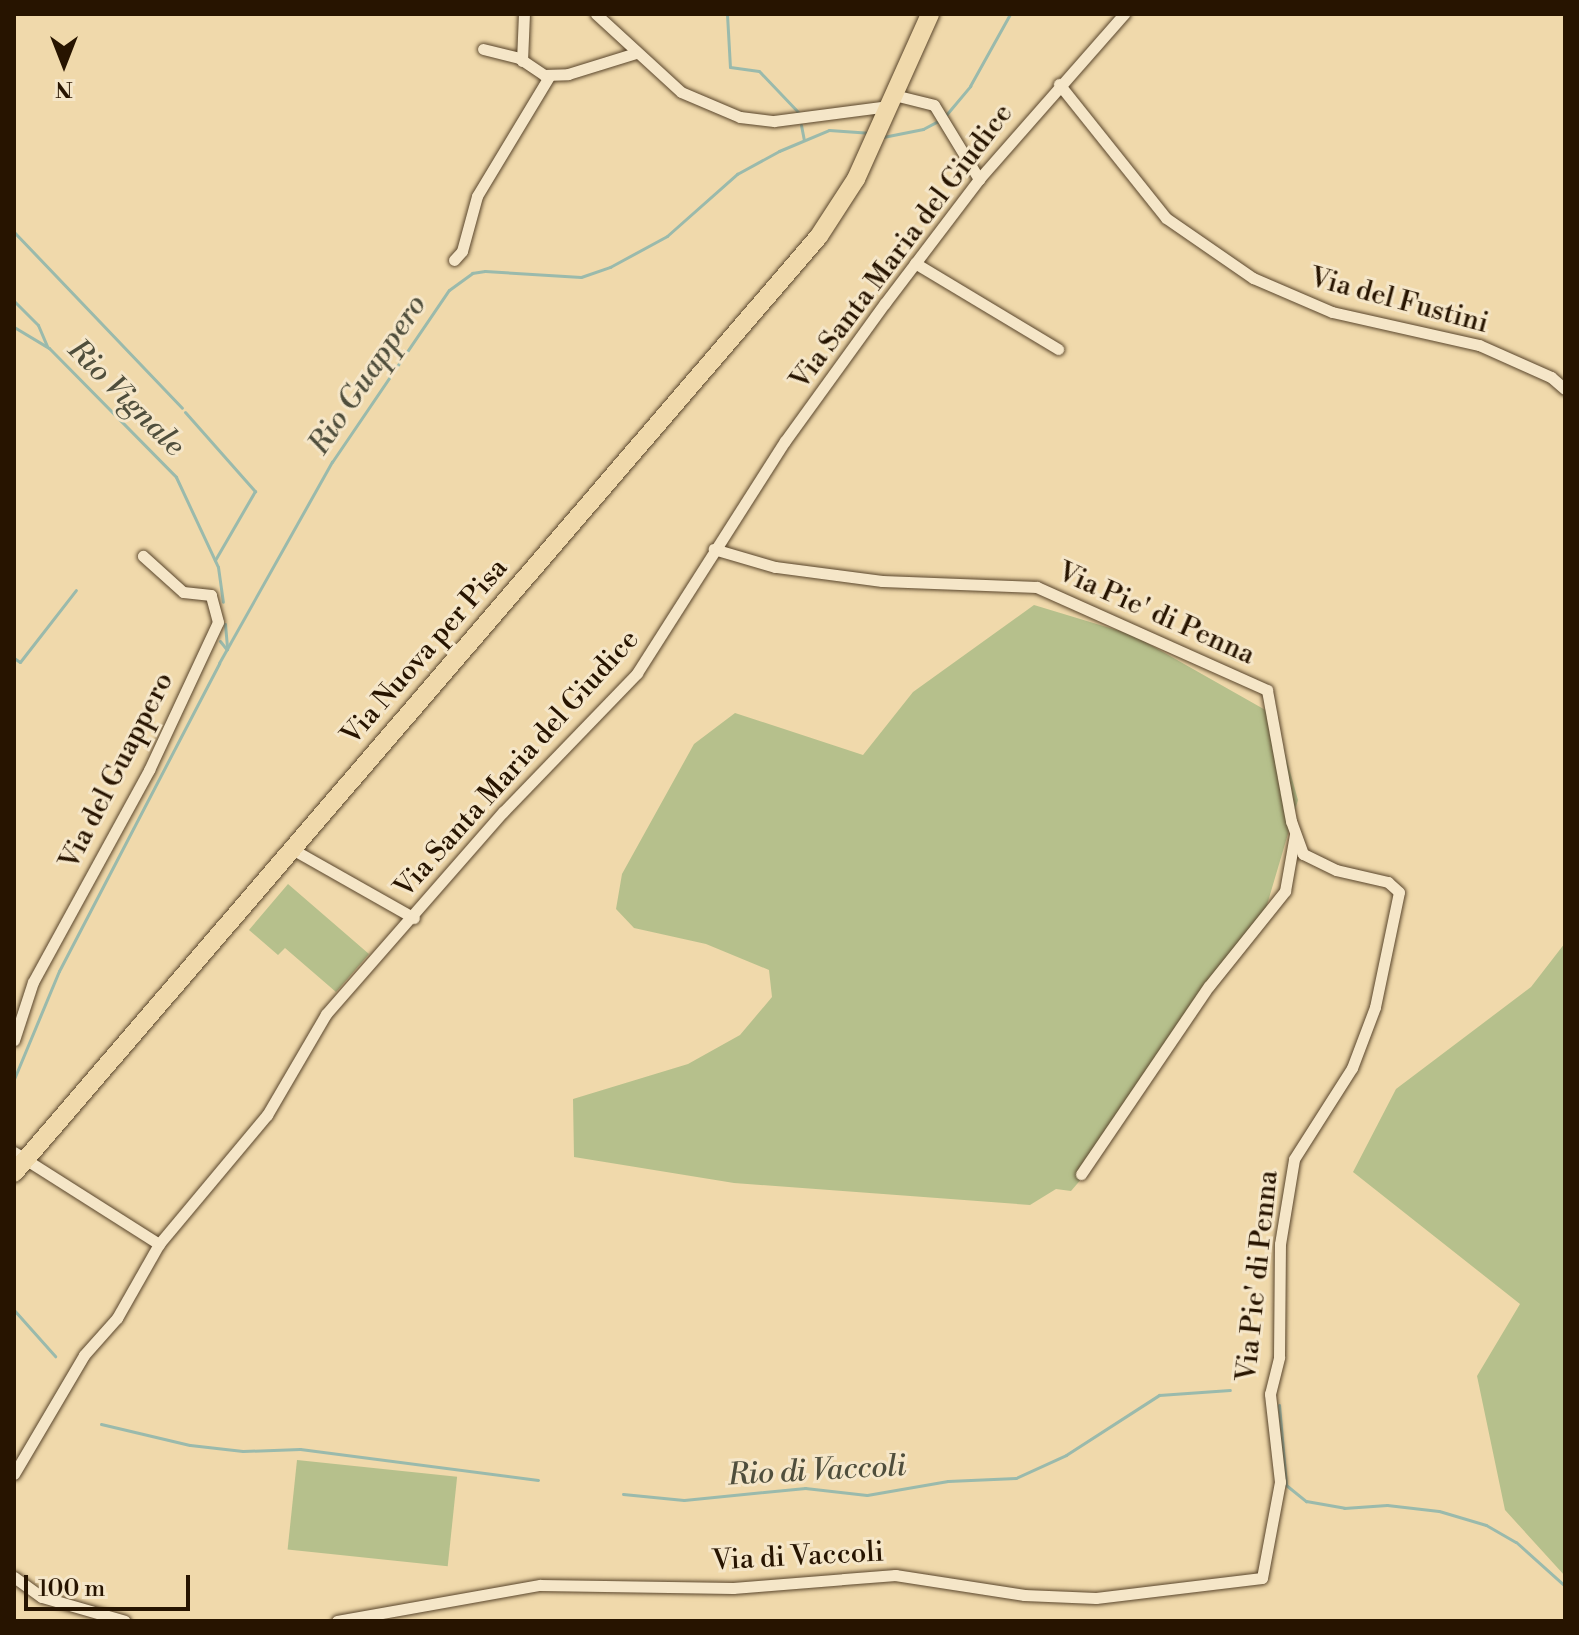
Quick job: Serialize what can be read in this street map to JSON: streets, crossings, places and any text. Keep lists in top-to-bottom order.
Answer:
{
  "streets": {
    "main road": ["Via Nuova per Pisa"],
    "street": [
      "Via Santa Maria del Giudice",
      "Via del Fustini",
      "Via Pie' di Penna",
      "Via del Guappero",
      "Via di Vaccoli"
    ]
  },
  "crossings": [
    ["Via Santa Maria del Giudice", "Via del Fustini"],
    ["Via Santa Maria del Giudice", "Via Pie' di Penna"],
    ["Via Pie' di Penna", "Via di Vaccoli"]
  ],
  "water": ["Rio Guappero", "Rio Vignale", "Rio di Vaccoli"],
  "scale_bar": "100 m",
  "north": "bottom"
}
